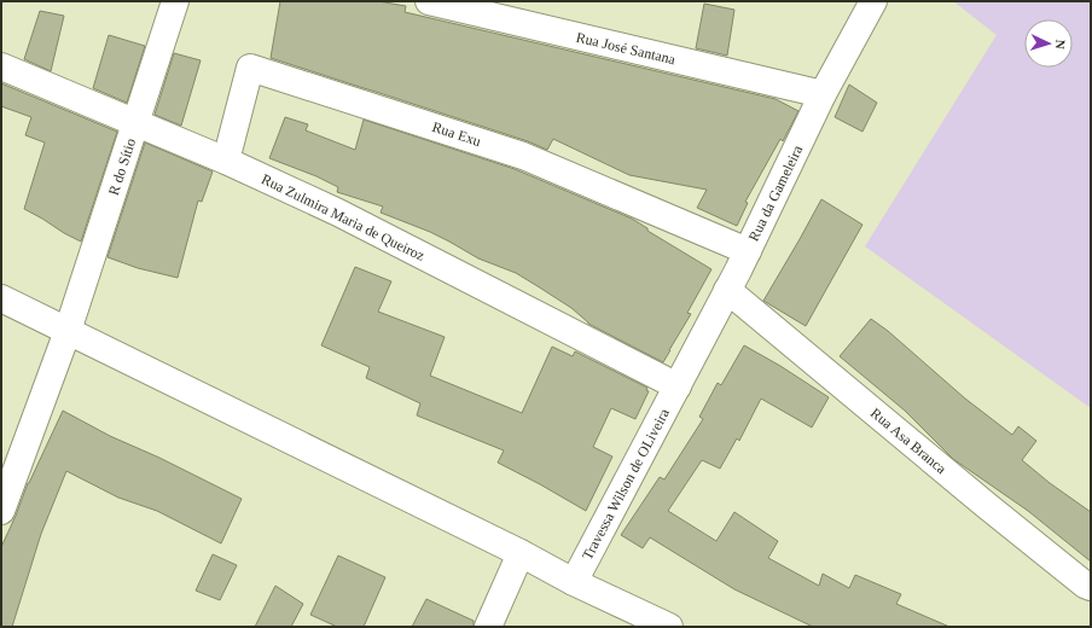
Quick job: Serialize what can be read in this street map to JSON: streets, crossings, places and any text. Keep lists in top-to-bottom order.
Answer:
{
  "streets": {
    "street": [
      "Rua José Santana",
      "Rua Exu",
      "R do Sítio",
      "Rua da Gameleira",
      "Rua Zulmira Maria de Queiroz",
      "Rua Asa Branca",
      "Travessa Wilson de OLiveira"
    ]
  },
  "crossings": [
    ["Rua José Santana", "Rua da Gameleira"],
    ["Rua Exu", "Rua da Gameleira"],
    ["Rua Exu", "Rua Zulmira Maria de Queiroz"],
    ["R do Sítio", "Rua Zulmira Maria de Queiroz"],
    ["Rua da Gameleira", "Rua Zulmira Maria de Queiroz"],
    ["Rua da Gameleira", "Rua Asa Branca"],
    ["Rua da Gameleira", "Travessa Wilson de OLiveira"],
    ["Rua Zulmira Maria de Queiroz", "Travessa Wilson de OLiveira"]
  ],
  "north": "right"
}
